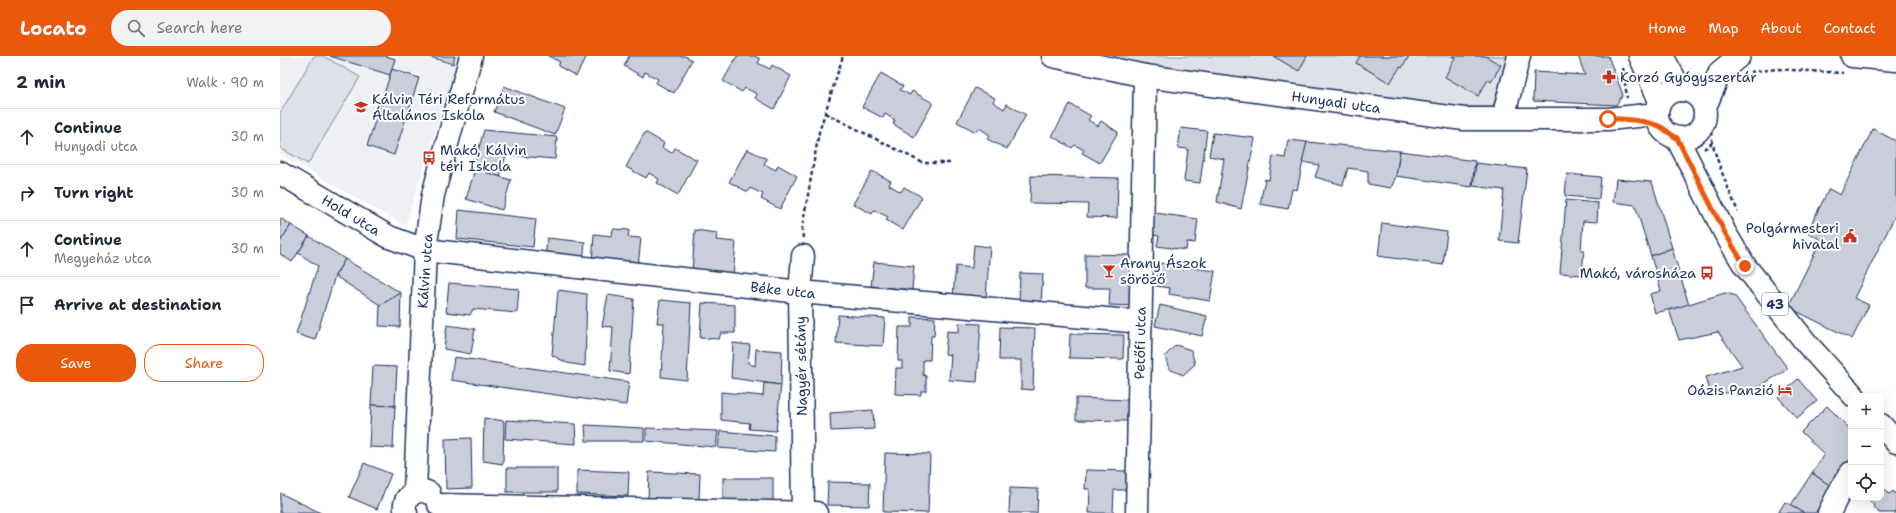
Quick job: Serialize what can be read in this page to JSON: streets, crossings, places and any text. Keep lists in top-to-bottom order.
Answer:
{
  "streets": {
    "street": [
      "Hunyadi utca",
      "Hold utca",
      "Kálvin utca",
      "Béke utca",
      "43",
      "Petőfi utca",
      "Nagyér sétány"
    ]
  },
  "crossings": [
    ["Hunyadi utca", "43"],
    ["Hunyadi utca", "Petőfi utca"],
    ["Hold utca", "Kálvin utca"],
    ["Hold utca", "Béke utca"],
    ["Kálvin utca", "Béke utca"],
    ["Béke utca", "Petőfi utca"],
    ["Béke utca", "Nagyér sétány"]
  ],
  "places": {
    "pharmacy": ["Korzó Gyógyszertár"],
    "school or university": ["Kálvin Téri Református Általános Iskola"],
    "bus stop": ["Makó, Kálvin téri Iskola", "Makó, városháza"],
    "public building": ["Polgármesteri hivatal"],
    "bar": ["Arany Ászok söröző"],
    "hotel": ["Oázis Panzió"]
  },
  "page": {
    "header": "Locato",
    "search": "Search here",
    "nav": [
      "Home",
      "Map",
      "About",
      "Contact"
    ],
    "heading": ["2 min", "Walk · 90 m"],
    "list": [
      ["Continue", "Hunyadi utca", "30 m"],
      ["Turn right", "30 m"],
      ["Continue", "Megyeház utca", "30 m"],
      "Arrive at destination"
    ],
    "buttons": ["Save", "Share"],
    "map_buttons": ["+", "−"]
  }
}
